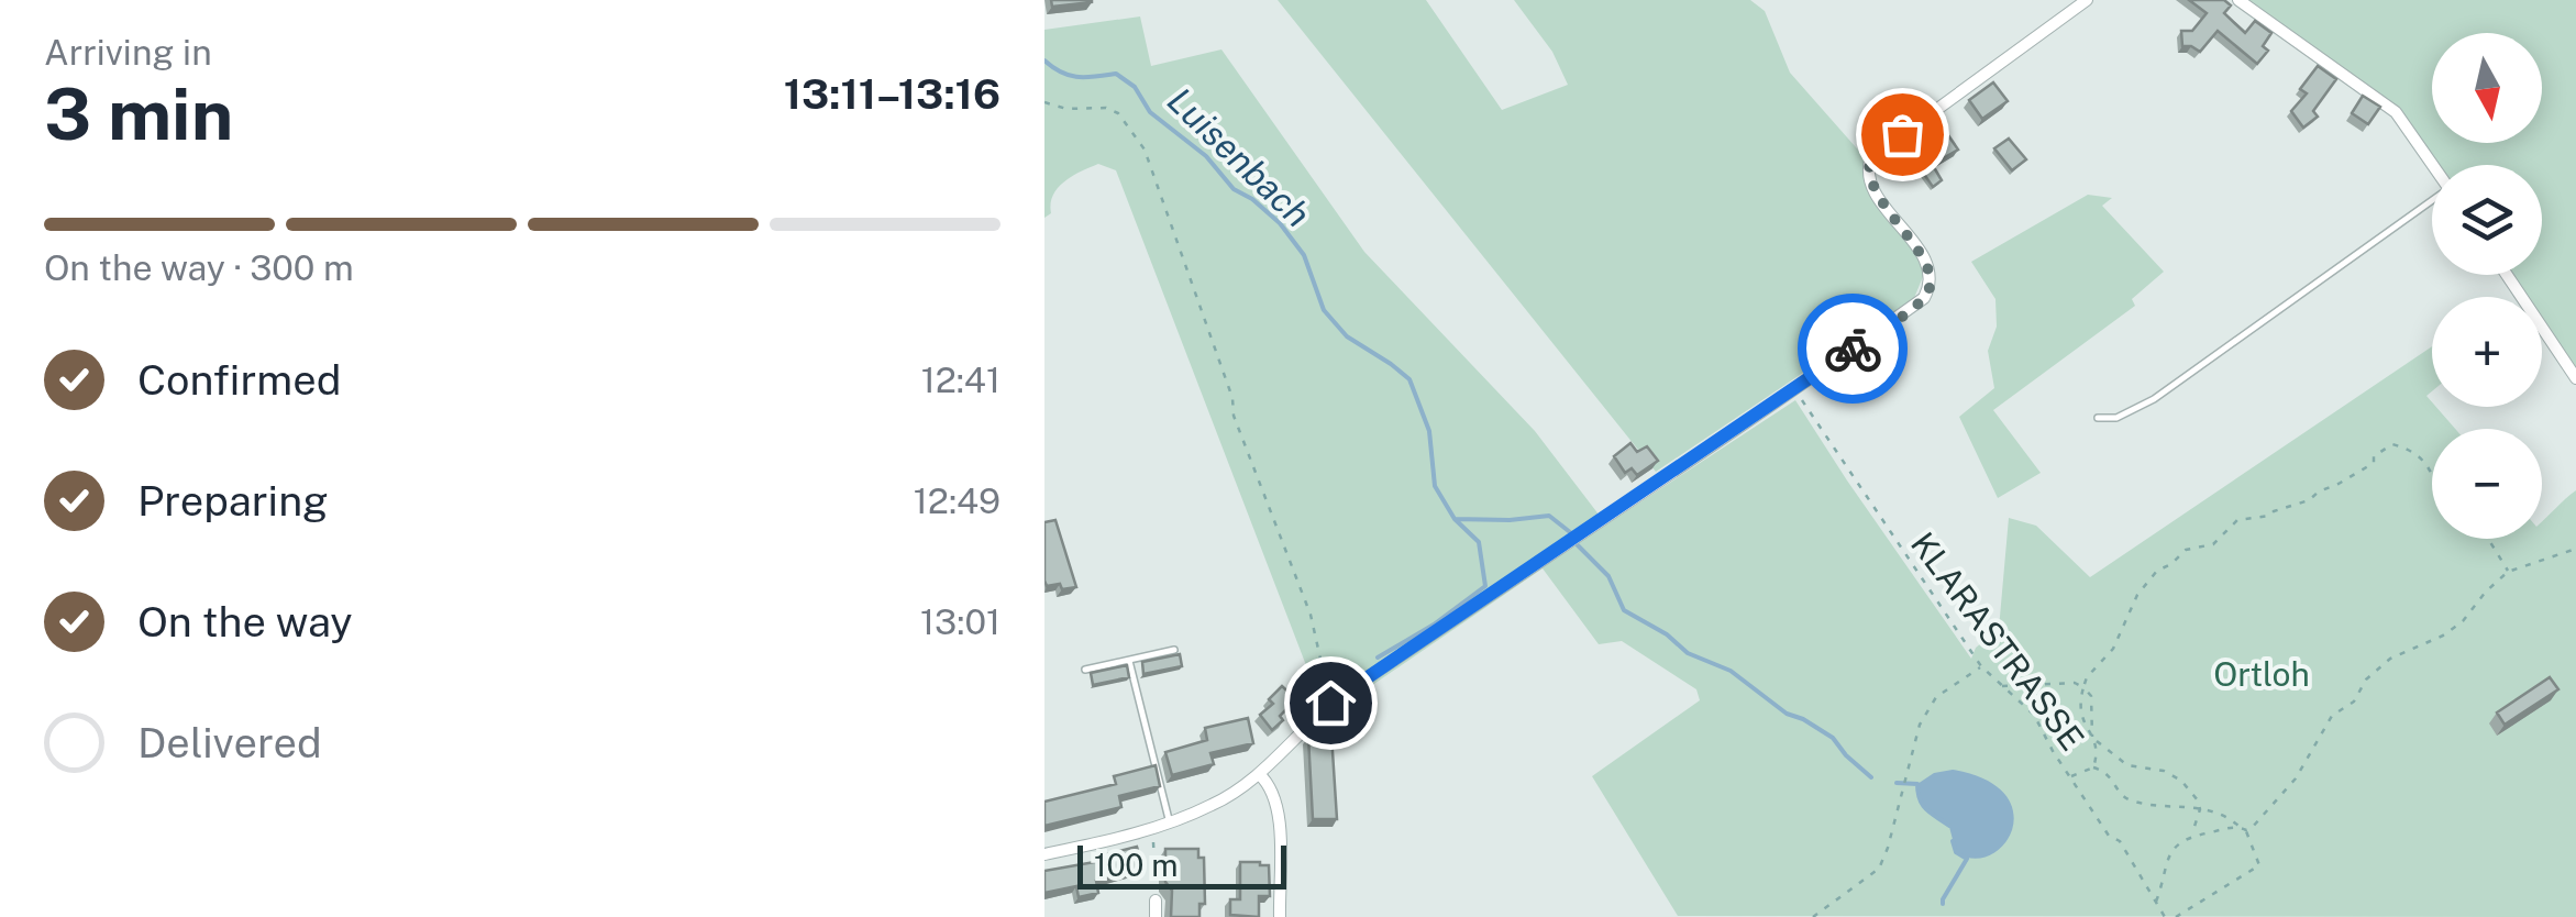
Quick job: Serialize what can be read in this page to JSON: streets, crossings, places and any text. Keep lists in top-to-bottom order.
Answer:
{
  "streets": {
    "path": ["KLARASTRASSE"]
  },
  "water": ["Luisenbach"],
  "parks": ["Ortloh"],
  "scale_bar": "100 m",
  "north": "bottom",
  "page": {
    "heading": ["3 min", "Arriving in", "13:11–13:16"],
    "map_buttons": ["+", "−"],
    "bar": "On the way · 300 m",
    "list": [
      ["Confirmed", "12:41"],
      ["Preparing", "12:49"],
      ["On the way", "13:01"],
      "Delivered"
    ],
    "scale": "100 m"
  }
}
